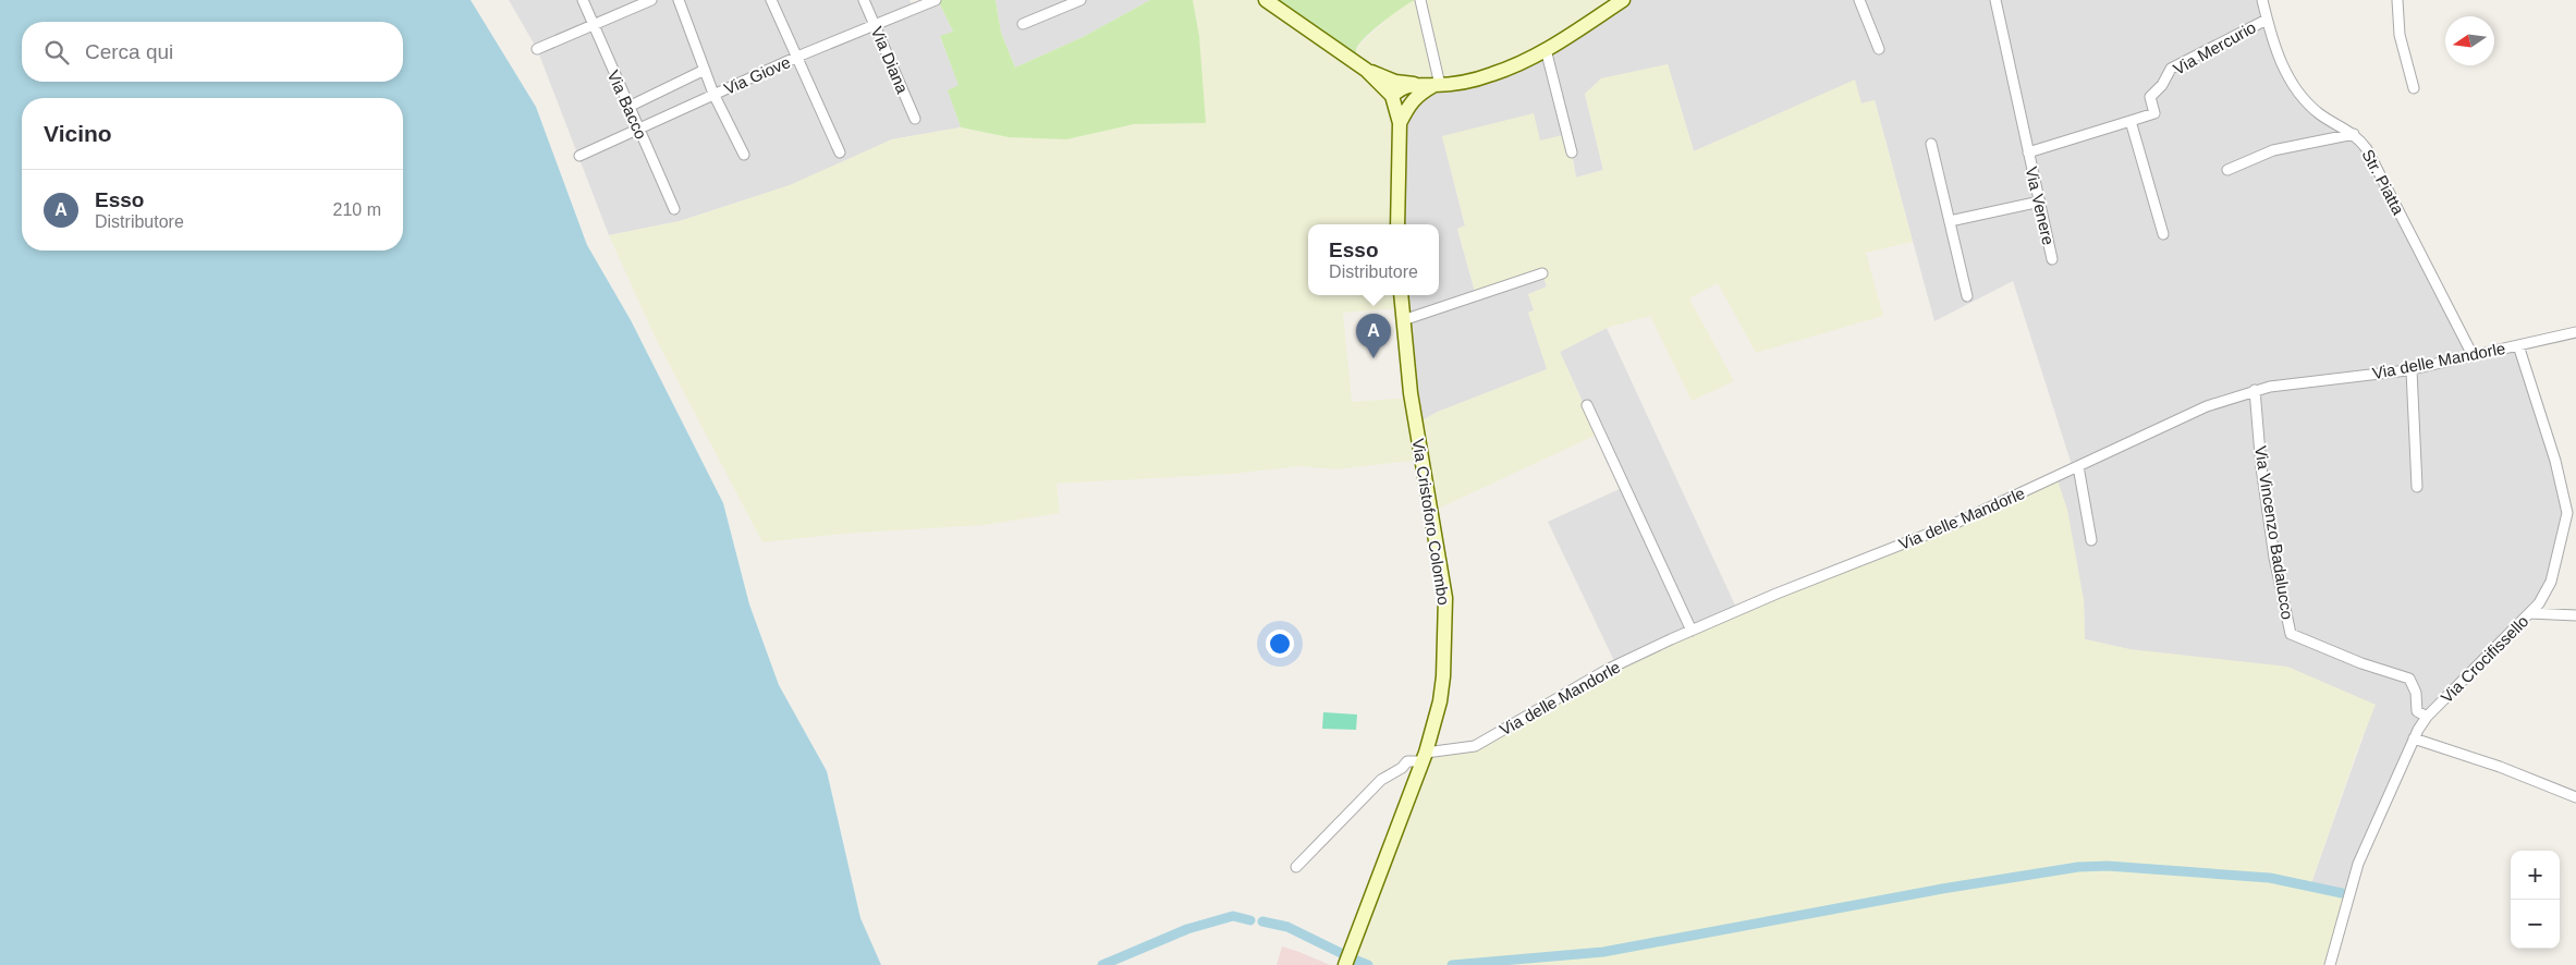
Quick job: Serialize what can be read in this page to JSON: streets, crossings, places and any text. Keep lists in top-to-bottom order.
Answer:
{
  "streets": {
    "main road": ["Via Cristoforo Colombo"],
    "street": [
      "Via Mercurio",
      "Via Diana",
      "Via Giove",
      "Via Bacco",
      "Str. Piatta",
      "Via Venere",
      "Via delle Mandorle",
      "Via Vincenzo Badalucco",
      "Via Crocifissello"
    ]
  },
  "crossings": [
    ["Via Mercurio", "Str. Piatta"],
    ["Via Mercurio", "Via Venere"],
    ["Via Diana", "Via Giove"],
    ["Via Giove", "Via Bacco"],
    ["Str. Piatta", "Via delle Mandorle"],
    ["Via delle Mandorle", "Via Cristoforo Colombo"],
    ["Via delle Mandorle", "Via Vincenzo Badalucco"],
    ["Via delle Mandorle", "Via Crocifissello"],
    ["Via Vincenzo Badalucco", "Via Crocifissello"]
  ],
  "north": "left",
  "page": {
    "search": "Cerca qui",
    "heading": "Vicino",
    "list": [
      {
        "mark": "A",
        "name": "Esso",
        "note": "Distributore",
        "value": "210 m"
      }
    ],
    "popup": ["Esso", "Distributore"],
    "pins": "A",
    "map_buttons": ["+", "−"]
  }
}
